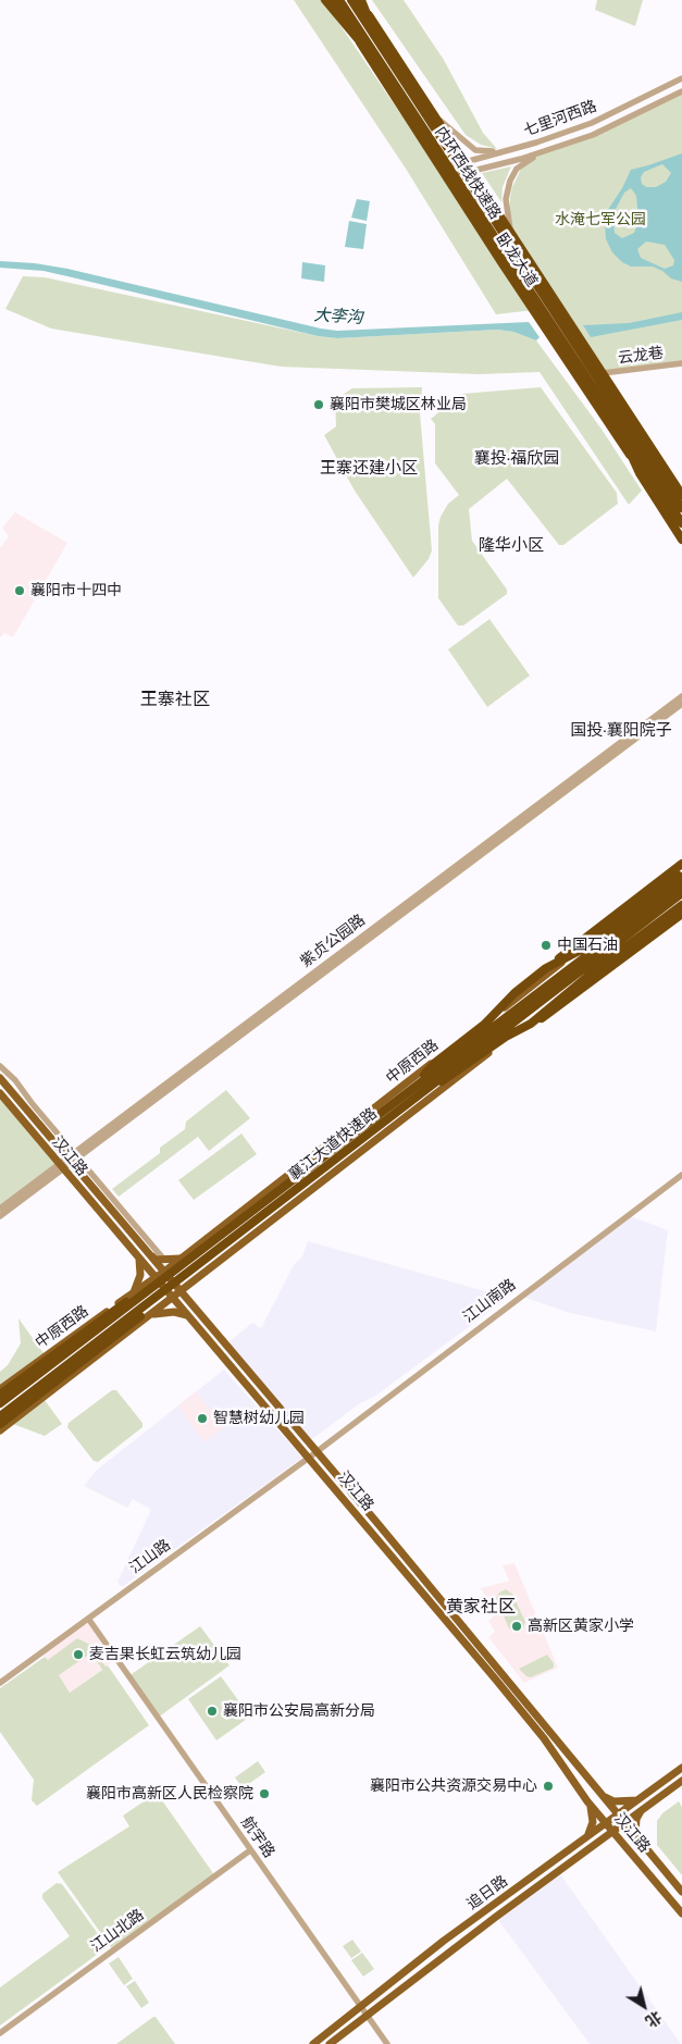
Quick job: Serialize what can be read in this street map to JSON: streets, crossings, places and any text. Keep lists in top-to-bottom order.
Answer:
{
  "streets": {
    "highway": ["内环西线快速路", "卧龙大道", "襄江大道快速路"],
    "main road": ["中原西路", "汉江路", "追日路"],
    "street": [
      "七里河西路",
      "云龙巷",
      "紫贞公园路",
      "江山南路",
      "江山路",
      "航宇路",
      "江山北路"
    ]
  },
  "crossings": [
    ["七里河西路", "卧龙大道"],
    ["卧龙大道", "云龙巷"],
    ["紫贞公园路", "汉江路"],
    ["中原西路", "襄江大道快速路"],
    ["中原西路", "汉江路"],
    ["汉江路", "江山南路"],
    ["汉江路", "江山路"],
    ["汉江路", "追日路"],
    ["江山南路", "江山路"],
    ["江山路", "航宇路"],
    ["航宇路", "追日路"],
    ["航宇路", "江山北路"]
  ],
  "districts": [
    "襄投·福欣园",
    "王寨还建小区",
    "隆华小区",
    "王寨社区",
    "国投·襄阳院子",
    "黄家社区"
  ],
  "water": ["大李沟"],
  "parks": ["水淹七军公园"],
  "places": [
    "襄阳市樊城区林业局",
    "襄阳市十四中",
    "中国石油",
    "智慧树幼儿园",
    "高新区黄家小学",
    "麦吉果长虹云筑幼儿园",
    "襄阳市公安局高新分局",
    "襄阳市公共资源交易中心",
    "襄阳市高新区人民检察院"
  ],
  "north": "bottom right"
}
